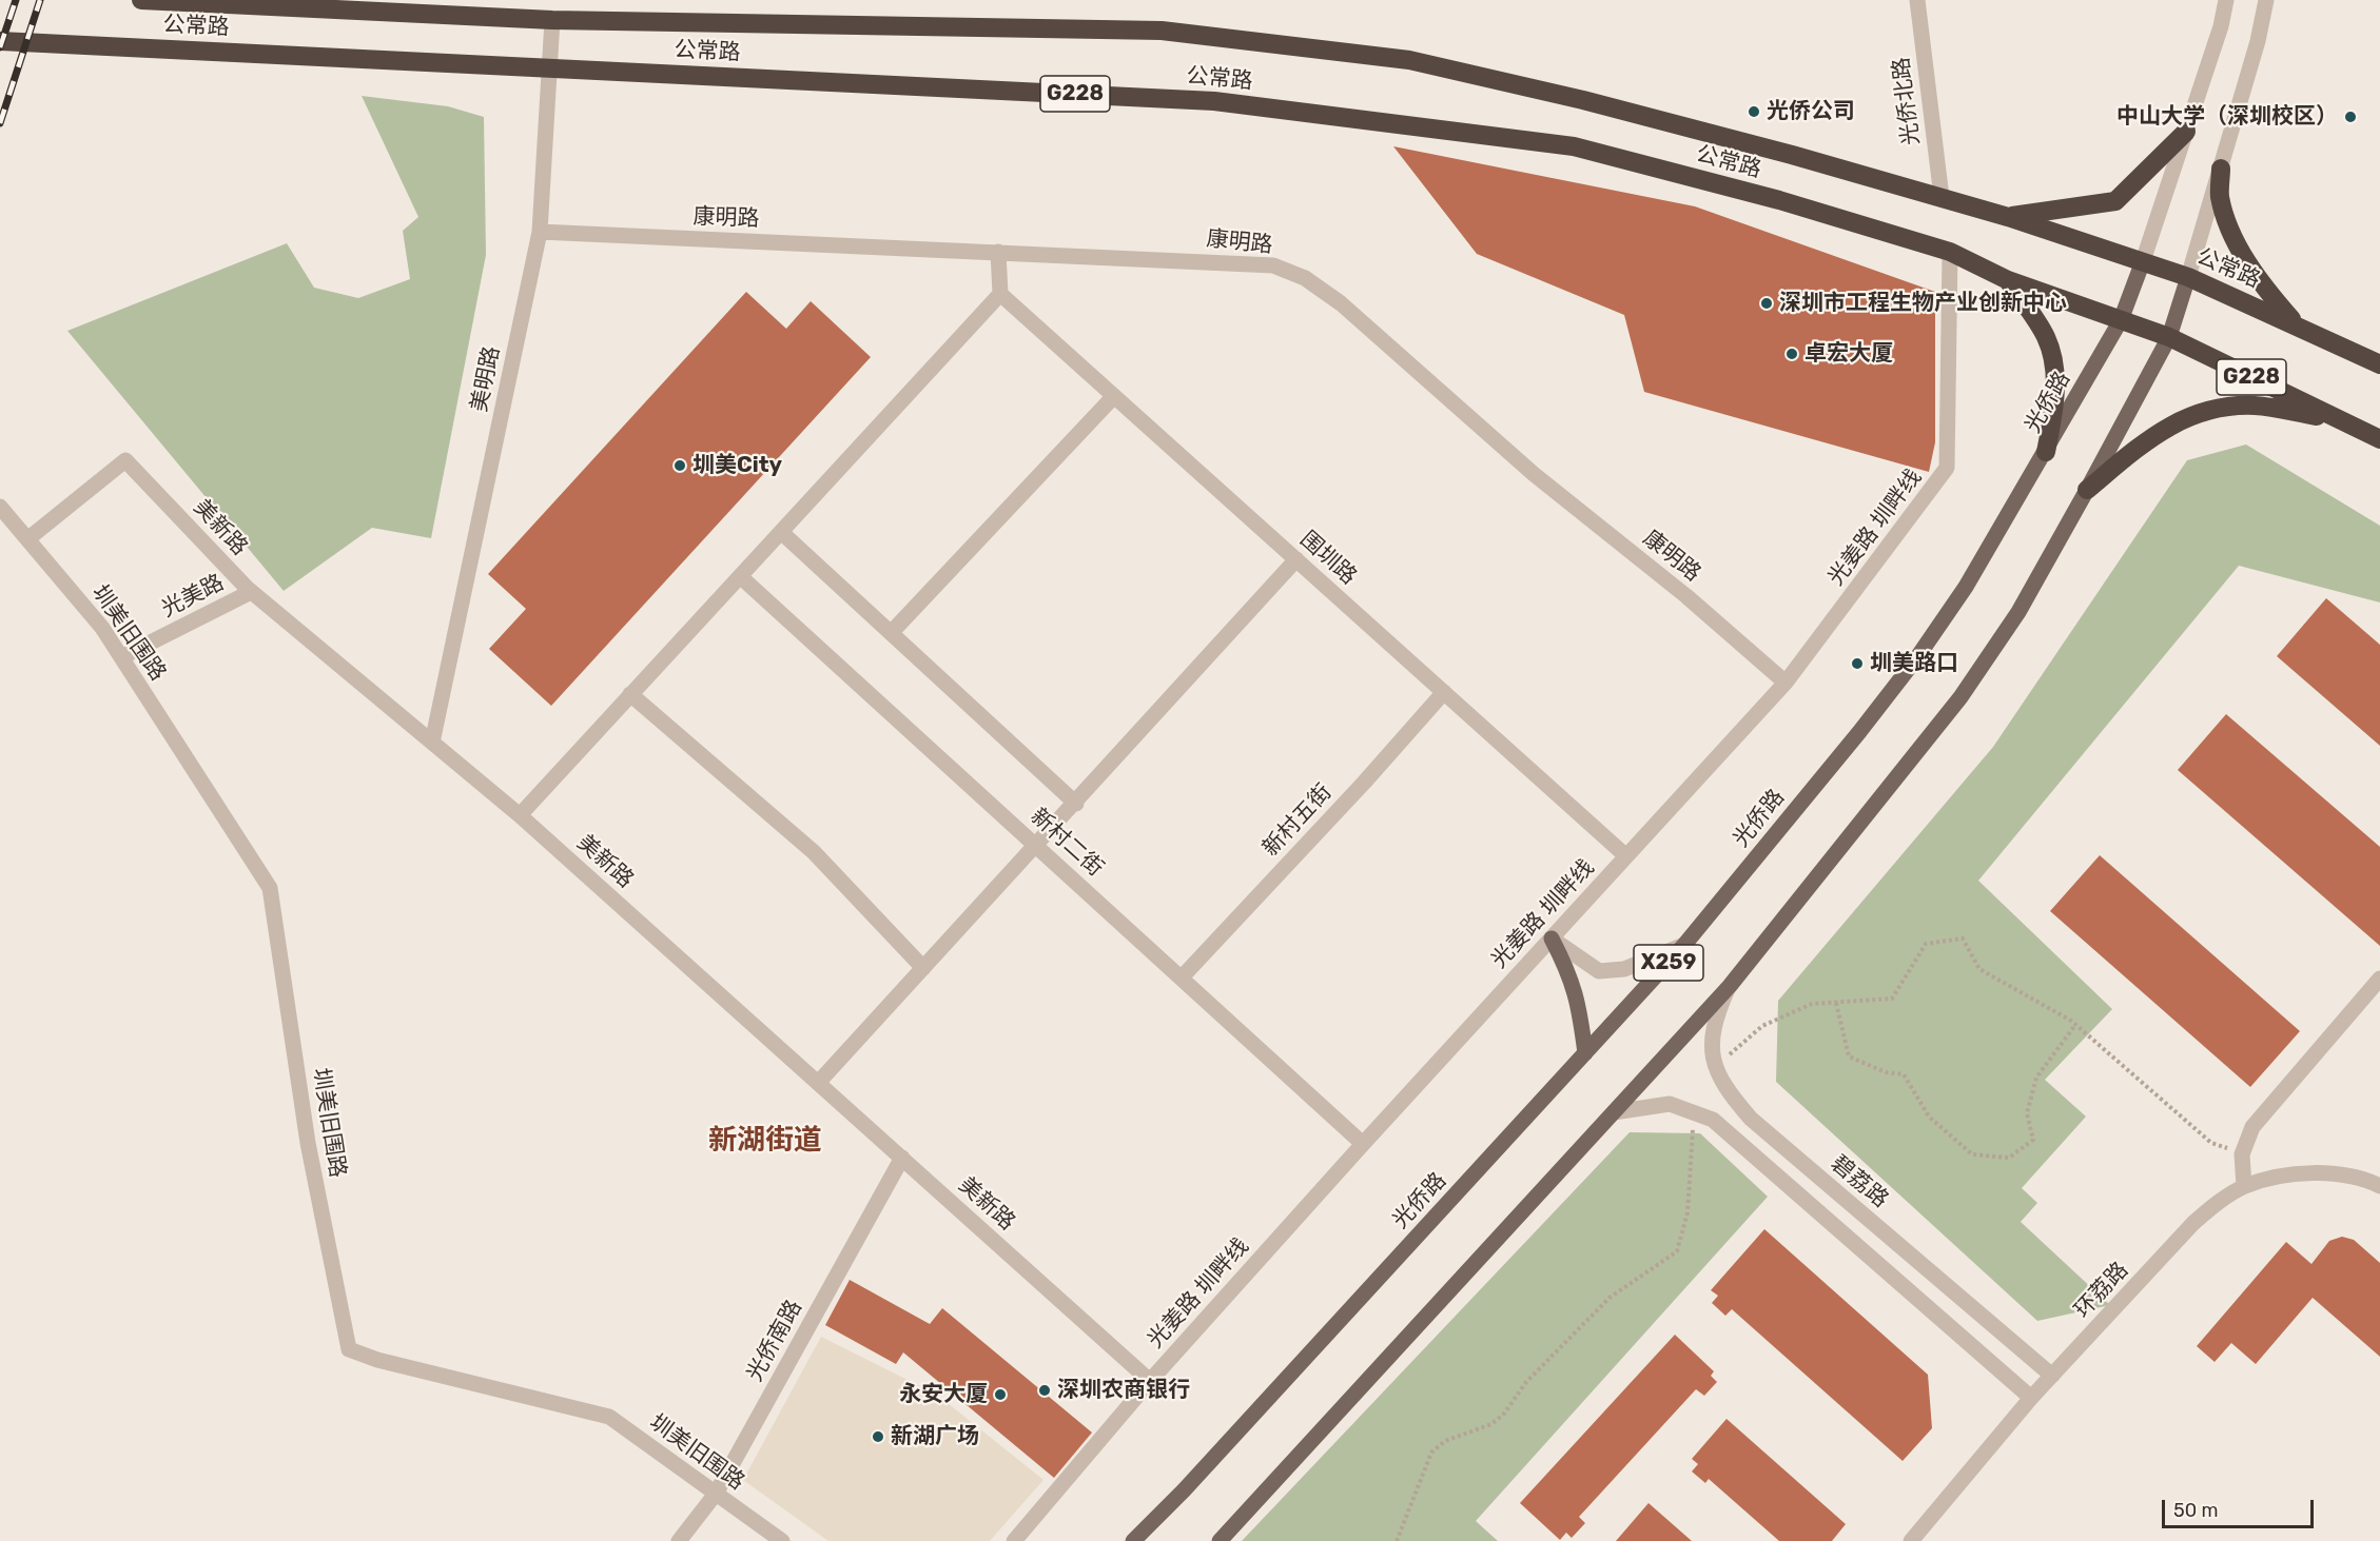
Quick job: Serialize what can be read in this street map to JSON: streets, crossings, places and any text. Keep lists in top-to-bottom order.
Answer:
{
  "streets": {
    "highway": ["公常路", "G228"],
    "main road": ["光侨路", "X259"],
    "street": [
      "光侨北路",
      "康明路",
      "美明路",
      "美新路",
      "光姜路 圳畔线",
      "围圳路",
      "光美路",
      "圳美旧围路",
      "新村五街",
      "新村二街",
      "碧荔路",
      "环荔路",
      "光侨南路"
    ]
  },
  "crossings": [
    ["公常路", "光侨北路"],
    ["公常路", "美明路"],
    ["公常路", "光侨路"],
    ["公常路", "光姜路 圳畔线"],
    ["公常路", "X259"],
    ["康明路", "美明路"],
    ["康明路", "光姜路 圳畔线"],
    ["美明路", "美新路"],
    ["美新路", "光姜路 圳畔线"],
    ["美新路", "光美路"],
    ["美新路", "圳美旧围路"],
    ["美新路", "光侨南路"],
    ["光姜路 圳畔线", "围圳路"],
    ["光姜路 圳畔线", "新村二街"],
    ["围圳路", "新村五街"],
    ["光美路", "圳美旧围路"],
    ["圳美旧围路", "光侨南路"],
    ["新村五街", "新村二街"],
    ["X259", "碧荔路"],
    ["碧荔路", "环荔路"]
  ],
  "districts": ["新湖街道"],
  "places": [
    "光侨公司",
    "中山大学（深圳校区）",
    "深圳市工程生物产业创新中心",
    "卓宏大厦",
    "圳美City",
    "圳美路口",
    "深圳农商银行",
    "永安大厦",
    "新湖广场"
  ],
  "scale_bar": "50 m"
}
